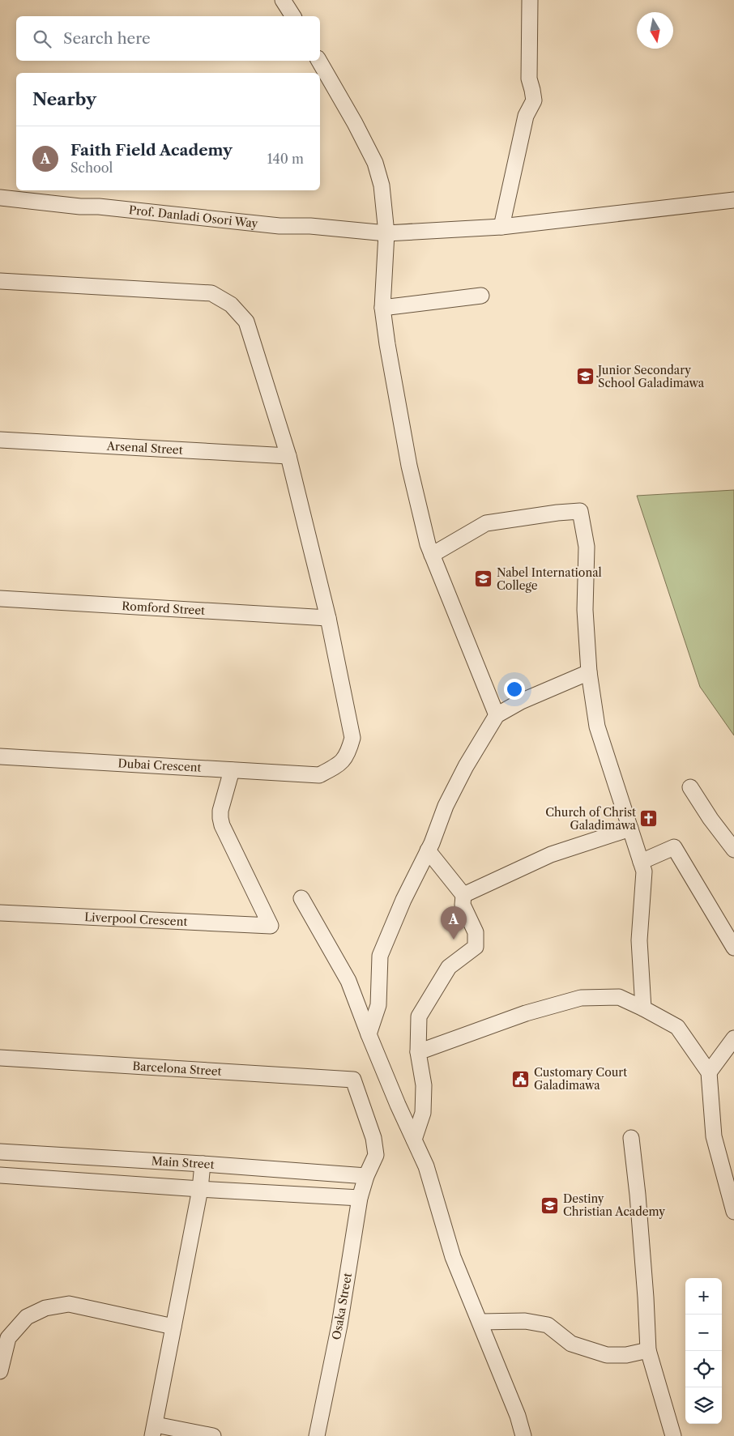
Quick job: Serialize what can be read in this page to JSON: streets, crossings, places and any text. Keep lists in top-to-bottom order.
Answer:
{
  "streets": {
    "street": [
      "Prof. Danladi Osori Way",
      "Arsenal Street",
      "Romford Street",
      "Dubai Crescent",
      "Liverpool Crescent",
      "Barcelona Street",
      "Main Street",
      "Osaka Street"
    ]
  },
  "crossings": [
    ["Romford Street", "Dubai Crescent"],
    ["Dubai Crescent", "Liverpool Crescent"],
    ["Barcelona Street", "Osaka Street"],
    ["Main Street", "Osaka Street"]
  ],
  "places": {
    "school or university": ["Junior Secondary School Galadimawa", "Nabel International College", "Destiny Christian Academy"],
    "church": ["Church of Christ Galadimawa"],
    "public building": ["Customary Court Galadimawa"]
  },
  "north": "bottom",
  "page": {
    "search": "Search here",
    "heading": "Nearby",
    "list": [
      {
        "mark": "A",
        "name": "Faith Field Academy",
        "note": "School",
        "value": "140 m"
      }
    ],
    "pins": "A",
    "map_buttons": ["+", "−"]
  }
}
